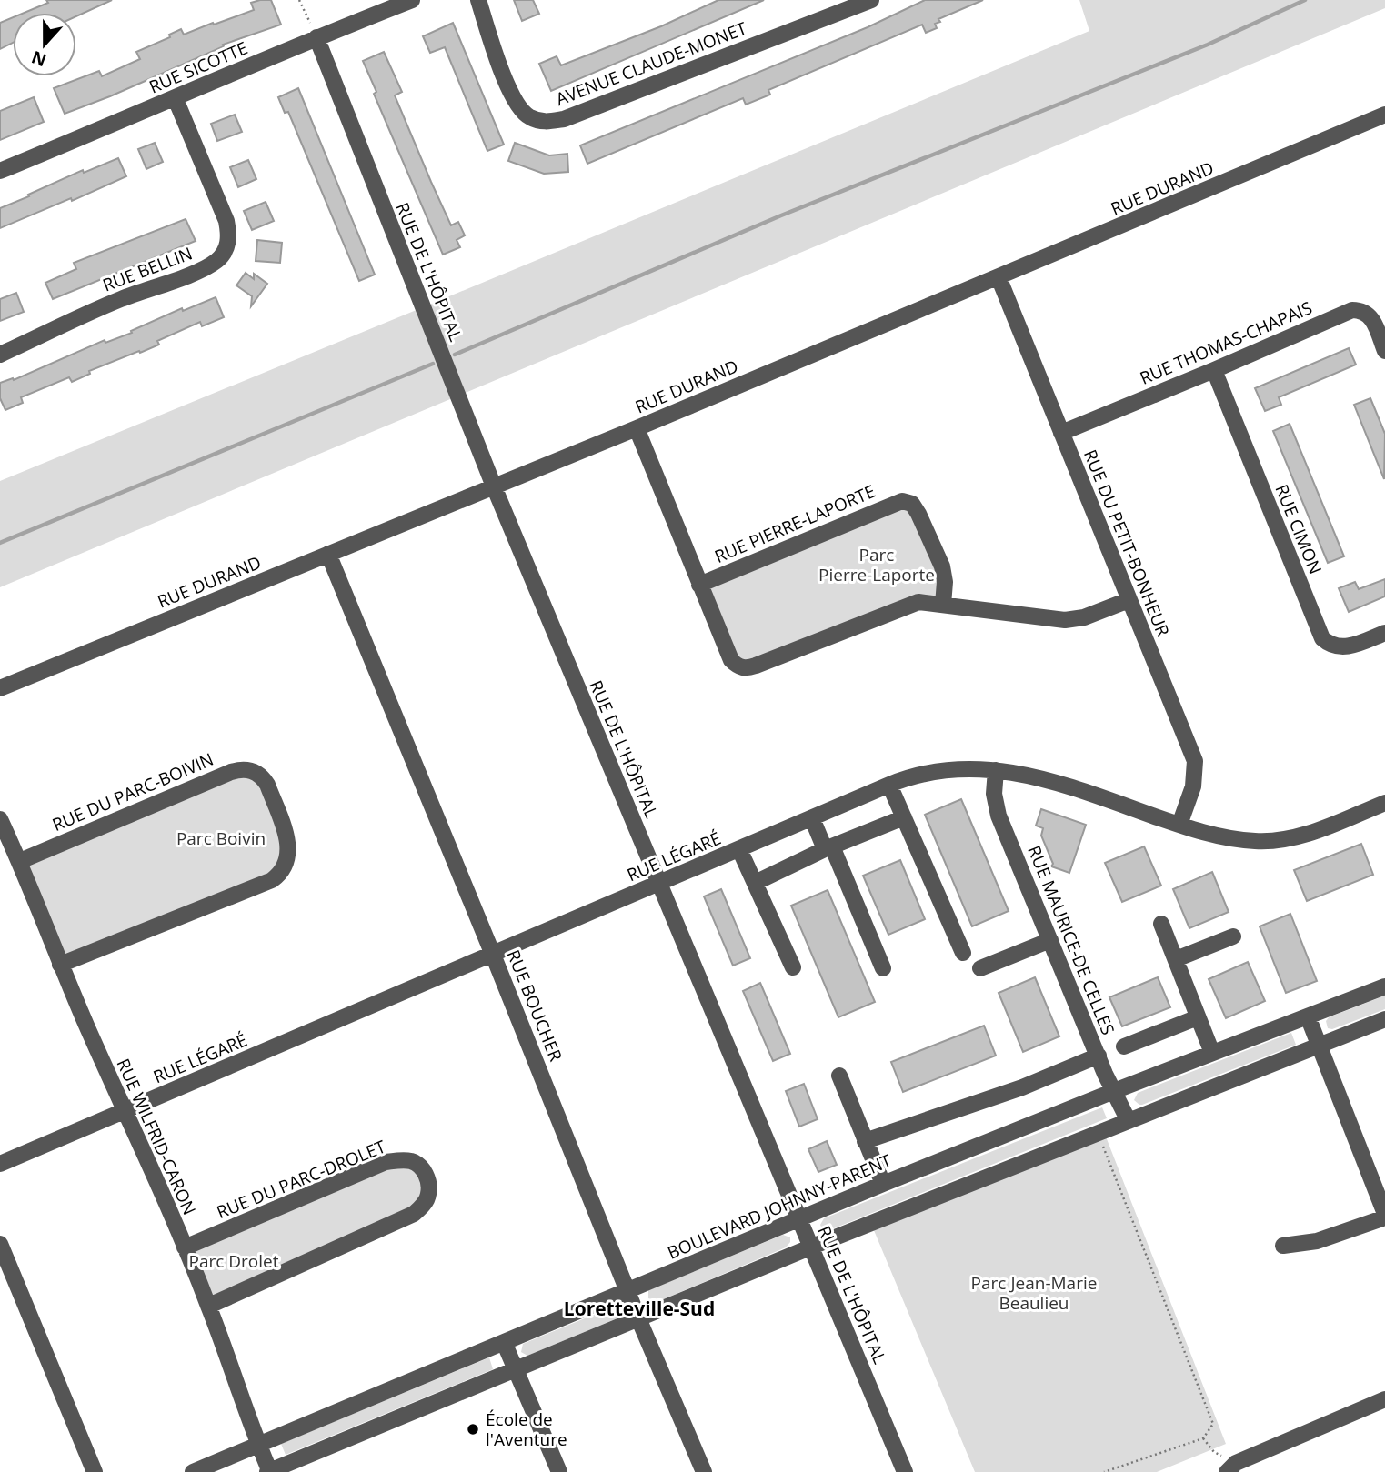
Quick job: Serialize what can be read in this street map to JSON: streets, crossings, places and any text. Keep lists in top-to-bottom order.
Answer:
{
  "streets": {
    "street": [
      "AVENUE CLAUDE-MONET",
      "RUE SICOTTE",
      "RUE DURAND",
      "RUE BELLIN",
      "RUE DE L'HÔPITAL",
      "RUE THOMAS-CHAPAIS",
      "RUE PIERRE-LAPORTE",
      "RUE CIMON",
      "RUE DU PETIT-BONHEUR",
      "RUE DU PARC-BOIVIN",
      "RUE LÉGARÉ",
      "RUE MAURICE-DE CELLES",
      "RUE BOUCHER",
      "RUE WILFRID-CARON",
      "RUE DU PARC-DROLET",
      "BOULEVARD JOHNNY-PARENT"
    ]
  },
  "crossings": [
    ["RUE SICOTTE", "RUE BELLIN"],
    ["RUE SICOTTE", "RUE DE L'HÔPITAL"],
    ["RUE DURAND", "RUE DE L'HÔPITAL"],
    ["RUE DURAND", "RUE PIERRE-LAPORTE"],
    ["RUE DURAND", "RUE DU PETIT-BONHEUR"],
    ["RUE DURAND", "RUE BOUCHER"],
    ["RUE DE L'HÔPITAL", "RUE LÉGARÉ"],
    ["RUE DE L'HÔPITAL", "BOULEVARD JOHNNY-PARENT"],
    ["RUE THOMAS-CHAPAIS", "RUE CIMON"],
    ["RUE THOMAS-CHAPAIS", "RUE DU PETIT-BONHEUR"],
    ["RUE PIERRE-LAPORTE", "RUE DU PETIT-BONHEUR"],
    ["RUE DU PETIT-BONHEUR", "RUE LÉGARÉ"],
    ["RUE DU PARC-BOIVIN", "RUE WILFRID-CARON"],
    ["RUE LÉGARÉ", "RUE MAURICE-DE CELLES"],
    ["RUE LÉGARÉ", "RUE BOUCHER"],
    ["RUE LÉGARÉ", "RUE WILFRID-CARON"],
    ["RUE MAURICE-DE CELLES", "BOULEVARD JOHNNY-PARENT"],
    ["RUE BOUCHER", "BOULEVARD JOHNNY-PARENT"],
    ["RUE WILFRID-CARON", "RUE DU PARC-DROLET"],
    ["RUE WILFRID-CARON", "BOULEVARD JOHNNY-PARENT"]
  ],
  "districts": ["Loretteville-Sud"],
  "parks": [
    "Parc Pierre-Laporte",
    "Parc Boivin",
    "Parc Drolet",
    "Parc Jean-Marie Beaulieu"
  ],
  "places": ["École de l'Aventure"],
  "north": "bottom"
}
